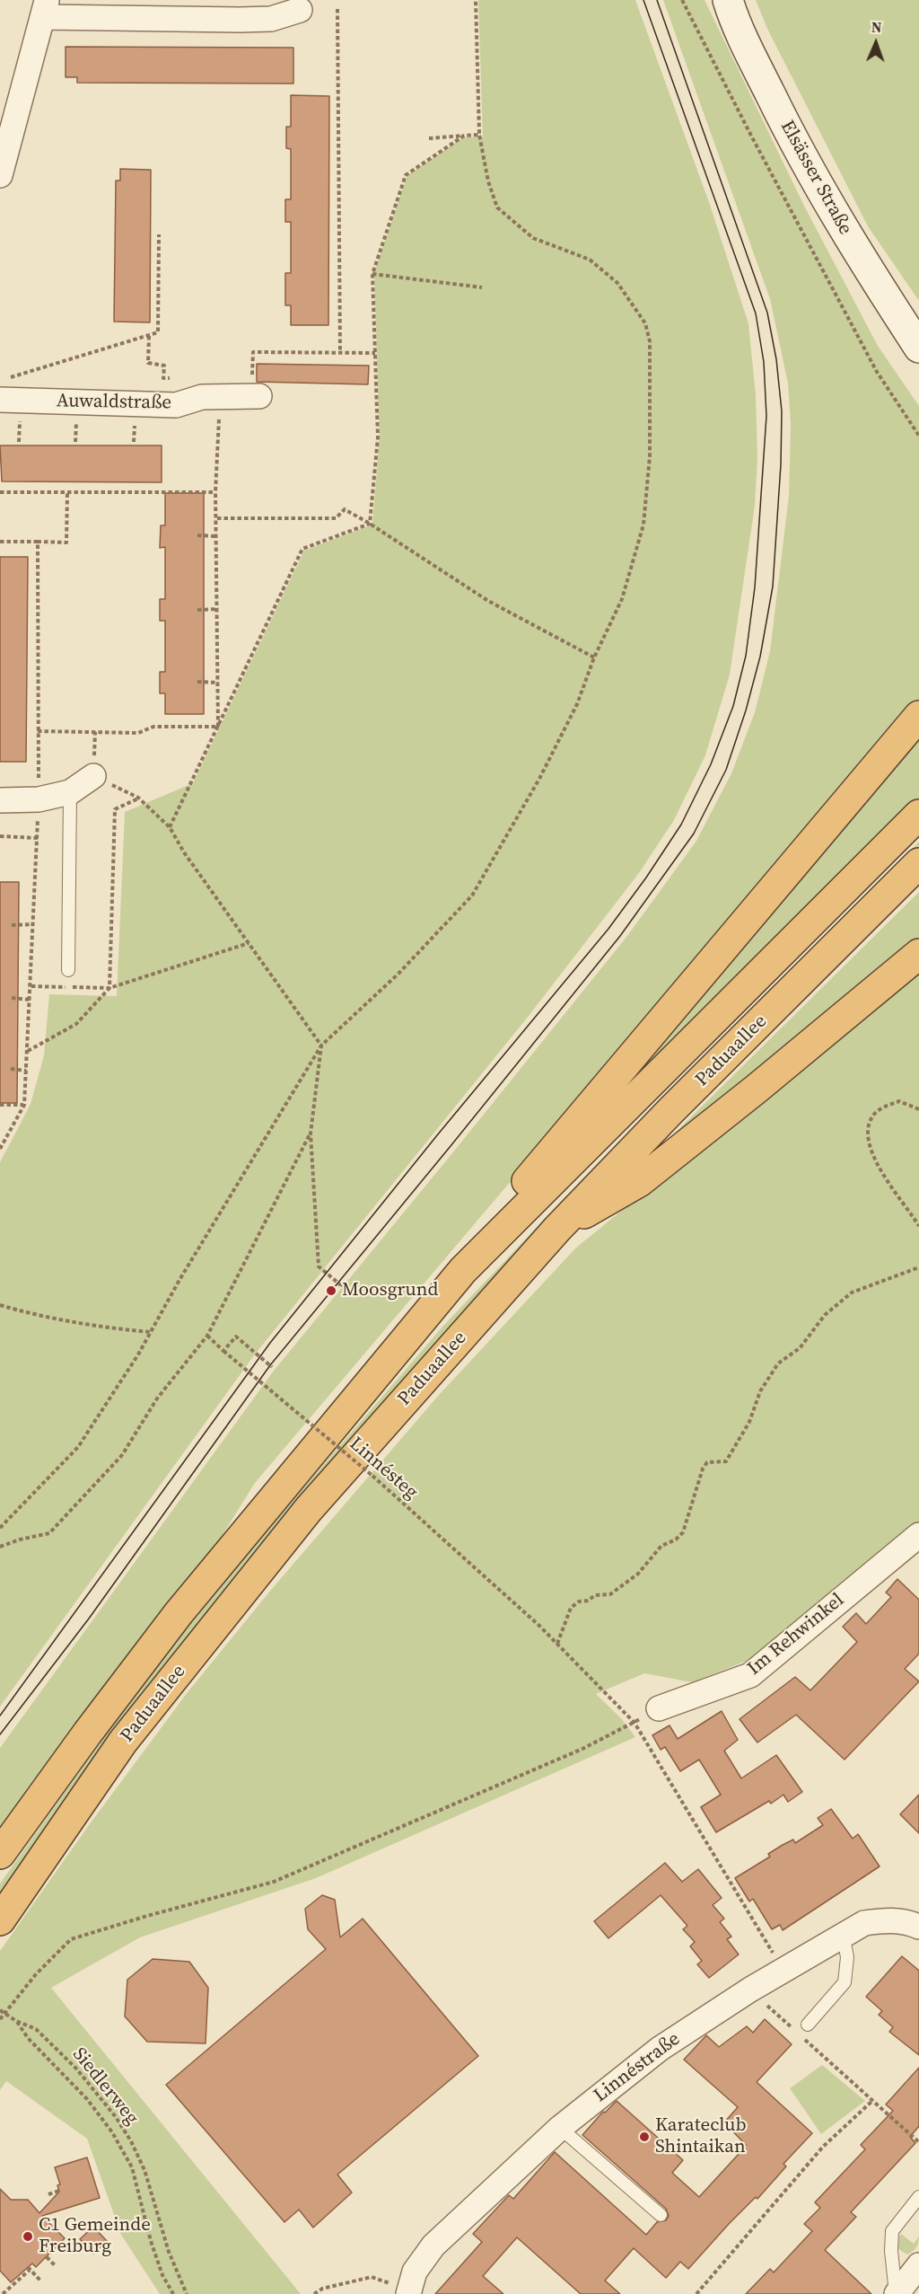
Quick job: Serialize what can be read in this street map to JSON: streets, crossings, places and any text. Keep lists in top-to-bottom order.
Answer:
{
  "streets": {
    "highway": ["Paduaallee"],
    "main road": ["Elsässer Straße"],
    "street": ["Auwaldstraße", "Im Rehwinkel", "Linnéstraße"],
    "path": ["Linnésteg", "Siedlerweg"]
  },
  "crossings": [
    ["Linnésteg", "Linnéstraße"]
  ],
  "places": ["Moosgrund", "Karateclub Shintaikan", "C1 Gemeinde Freiburg"],
  "north": "top"
}
